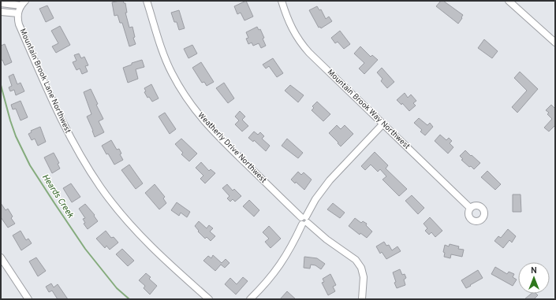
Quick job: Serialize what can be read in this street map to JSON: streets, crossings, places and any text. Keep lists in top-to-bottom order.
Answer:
{
  "streets": {
    "street": ["Mountain Brook Lane Northwest", "Mountain Brook Way Northwest", "Weatherly Drive Northwest"]
  },
  "water": ["Heards Creek"],
  "north": "top"
}
